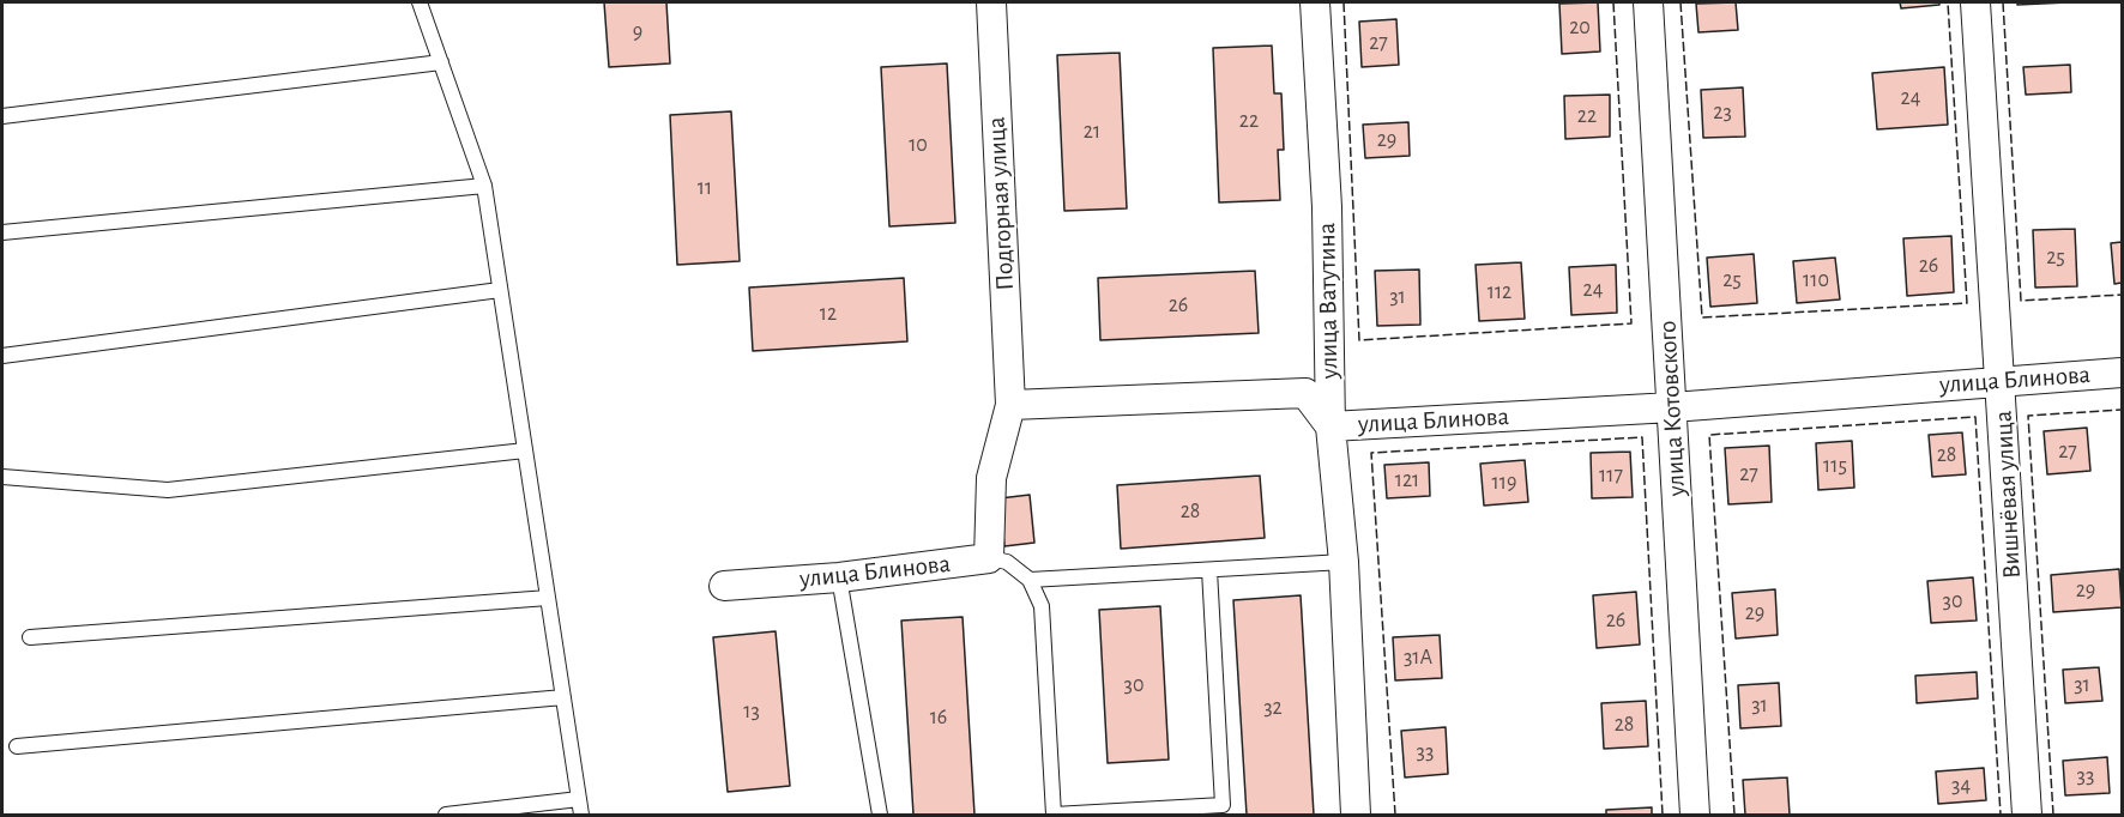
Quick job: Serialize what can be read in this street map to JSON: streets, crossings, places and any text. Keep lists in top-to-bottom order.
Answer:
{
  "streets": {
    "street": [
      "Подгорная улица",
      "улица Ватутина",
      "улица Блинова",
      "улица Котовского",
      "Вишнёвая улица"
    ]
  },
  "crossings": [
    ["Подгорная улица", "улица Блинова"],
    ["улица Ватутина", "улица Блинова"],
    ["улица Блинова", "улица Котовского"],
    ["улица Блинова", "Вишнёвая улица"]
  ],
  "house_numbers": [
    "20",
    "9",
    "27",
    "24",
    "23",
    "22",
    "22",
    "21",
    "29",
    "10",
    "11",
    "25",
    "26",
    "25",
    "110",
    "24",
    "112",
    "31",
    "26",
    "12",
    "27",
    "28",
    "115",
    "27",
    "117",
    "121",
    "119",
    "28",
    "29",
    "30",
    "29",
    "26",
    "31А",
    "30",
    "31",
    "31",
    "32",
    "13",
    "16",
    "28",
    "33",
    "33",
    "34"
  ]
}
